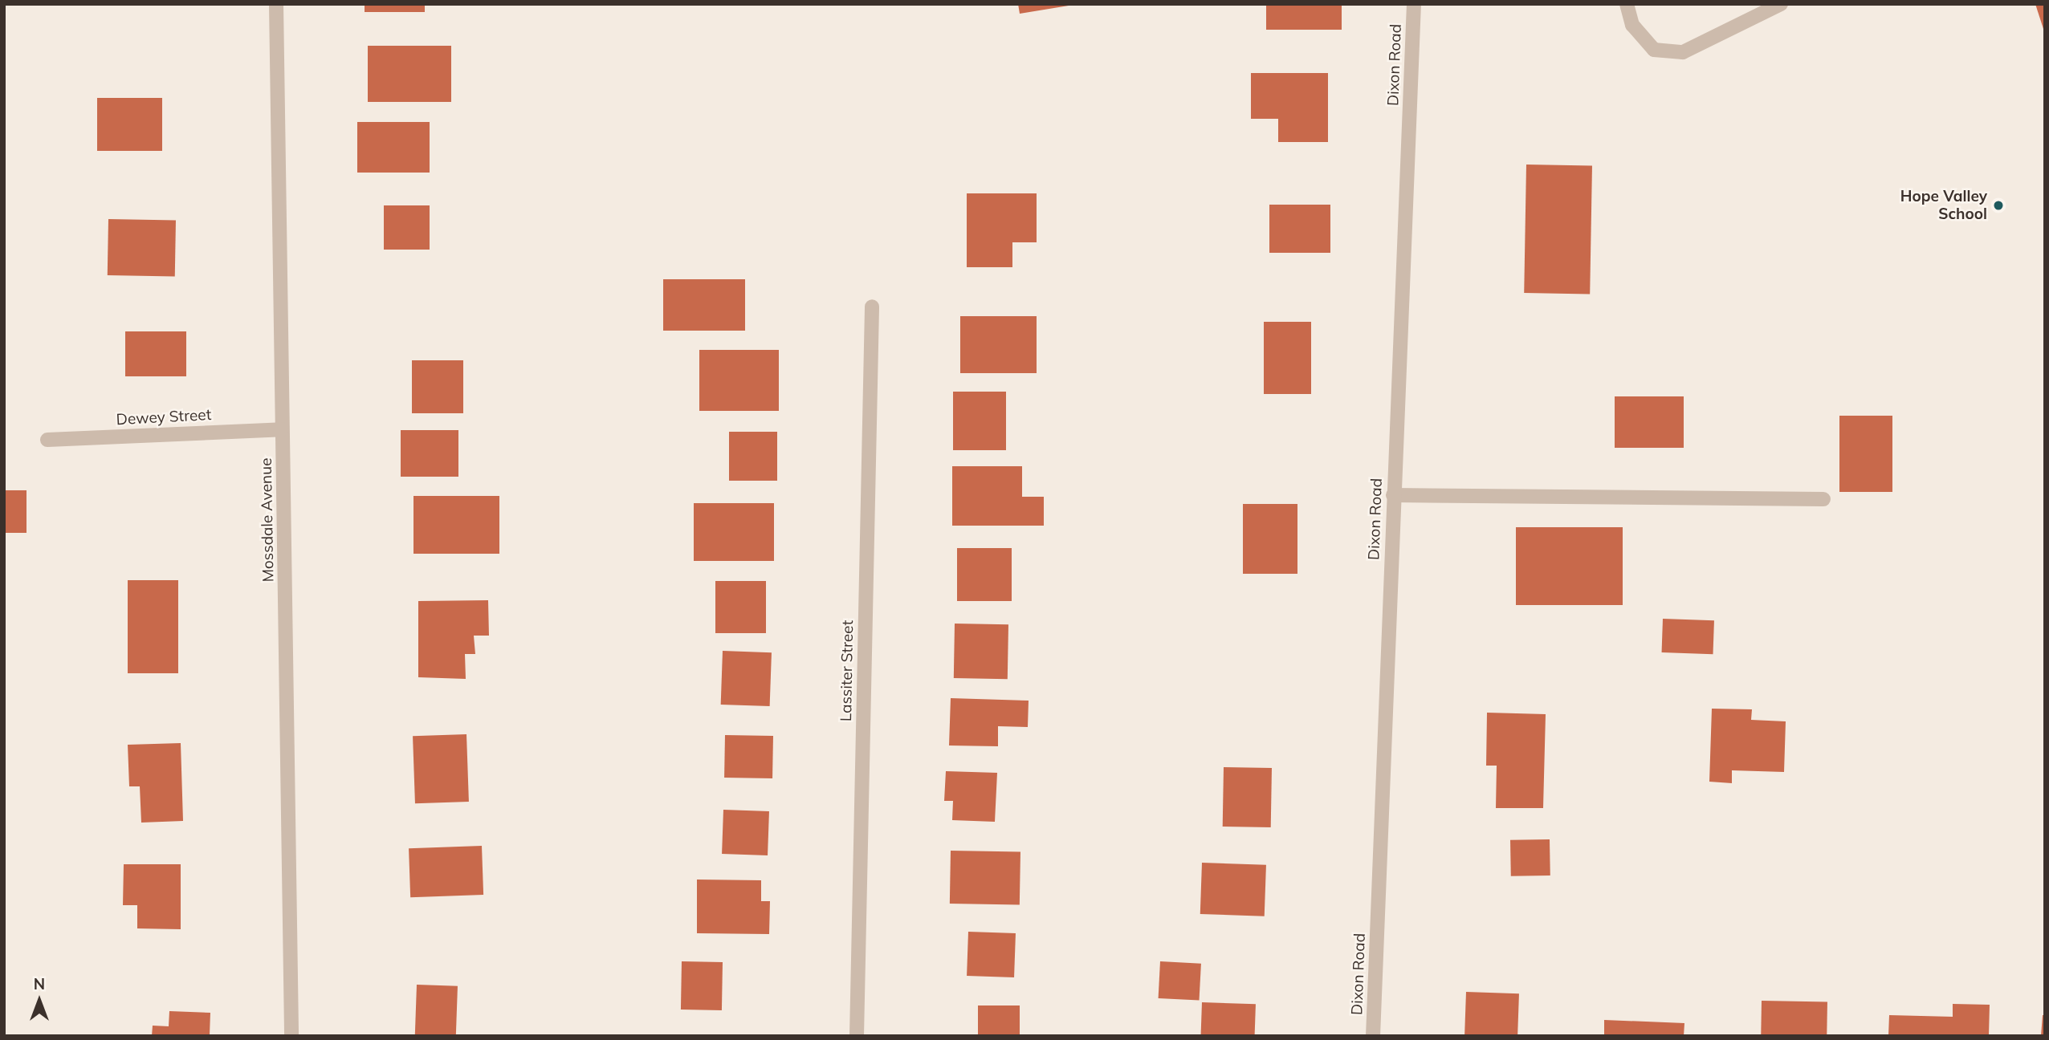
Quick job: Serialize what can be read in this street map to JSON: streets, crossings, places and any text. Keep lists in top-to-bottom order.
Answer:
{
  "streets": {
    "street": [
      "Dixon Road",
      "Dewey Street",
      "Mossdale Avenue",
      "Lassiter Street"
    ]
  },
  "crossings": [
    ["Dewey Street", "Mossdale Avenue"]
  ],
  "places": ["Hope Valley School"],
  "north": "top"
}
